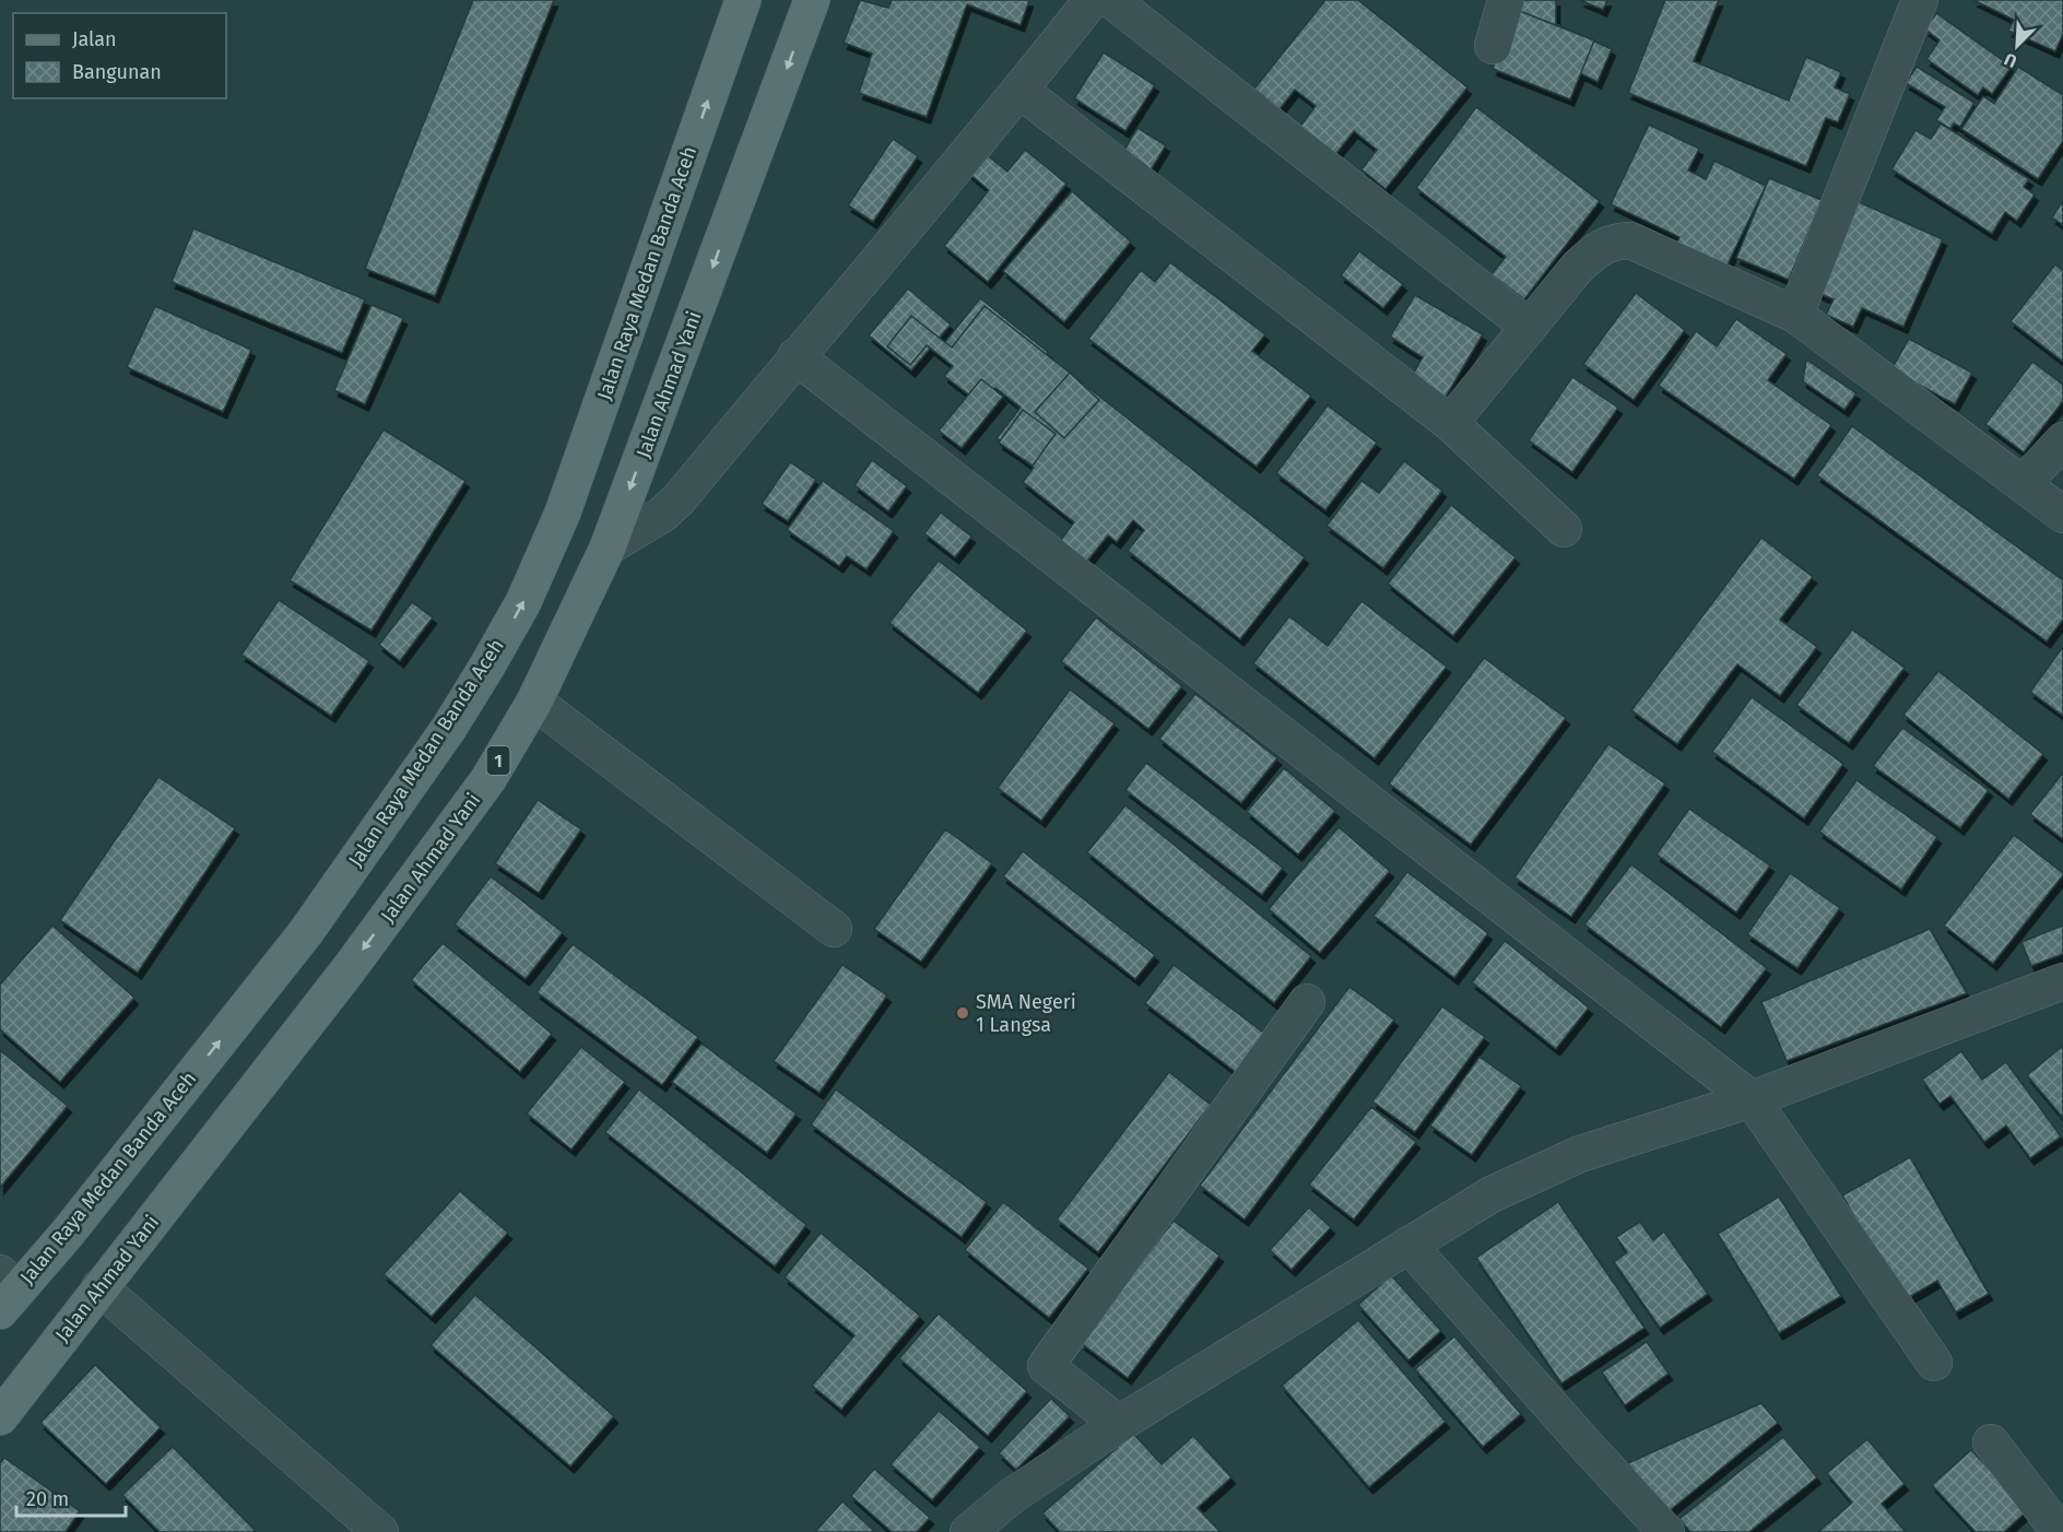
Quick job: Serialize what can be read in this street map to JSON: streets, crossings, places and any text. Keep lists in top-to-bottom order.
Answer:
{
  "streets": {
    "main road": ["Jalan Raya Medan Banda Aceh", "Jalan Ahmad Yani", "1"]
  },
  "one_way": ["Jalan Raya Medan Banda Aceh", "Jalan Ahmad Yani"],
  "places": ["SMA Negeri 1 Langsa"],
  "legend": ["Jalan", "Bangunan"],
  "scale_bar": "20 m",
  "north": "bottom left"
}
